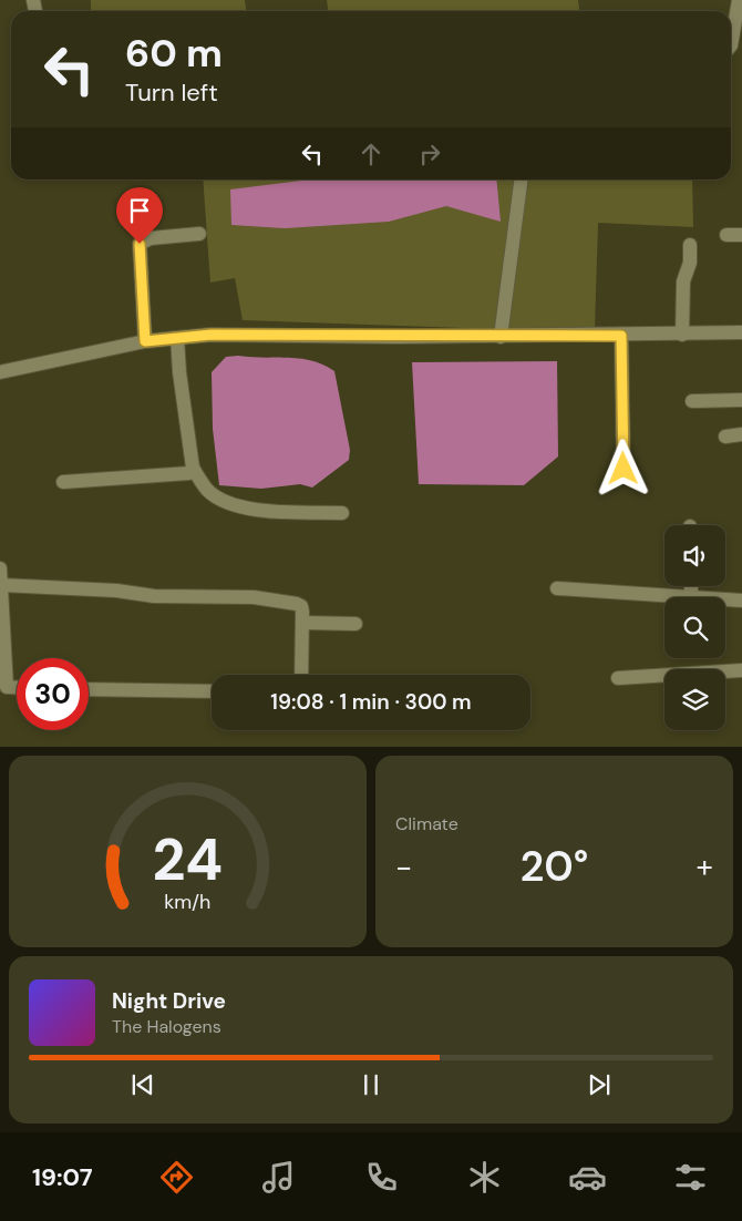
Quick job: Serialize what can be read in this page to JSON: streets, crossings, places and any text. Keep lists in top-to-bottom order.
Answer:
{
  "page": {
    "turn": ["60 m", "Turn left"],
    "limit": "30",
    "trip": "19:08 · 1 min · 300 m",
    "tile": "Climate",
    "heat": ["−", "20°", "+"],
    "song": ["Night Drive", "The Halogens"],
    "tabs": "19:07",
    "gauge": ["24", "km/h"]
  }
}
